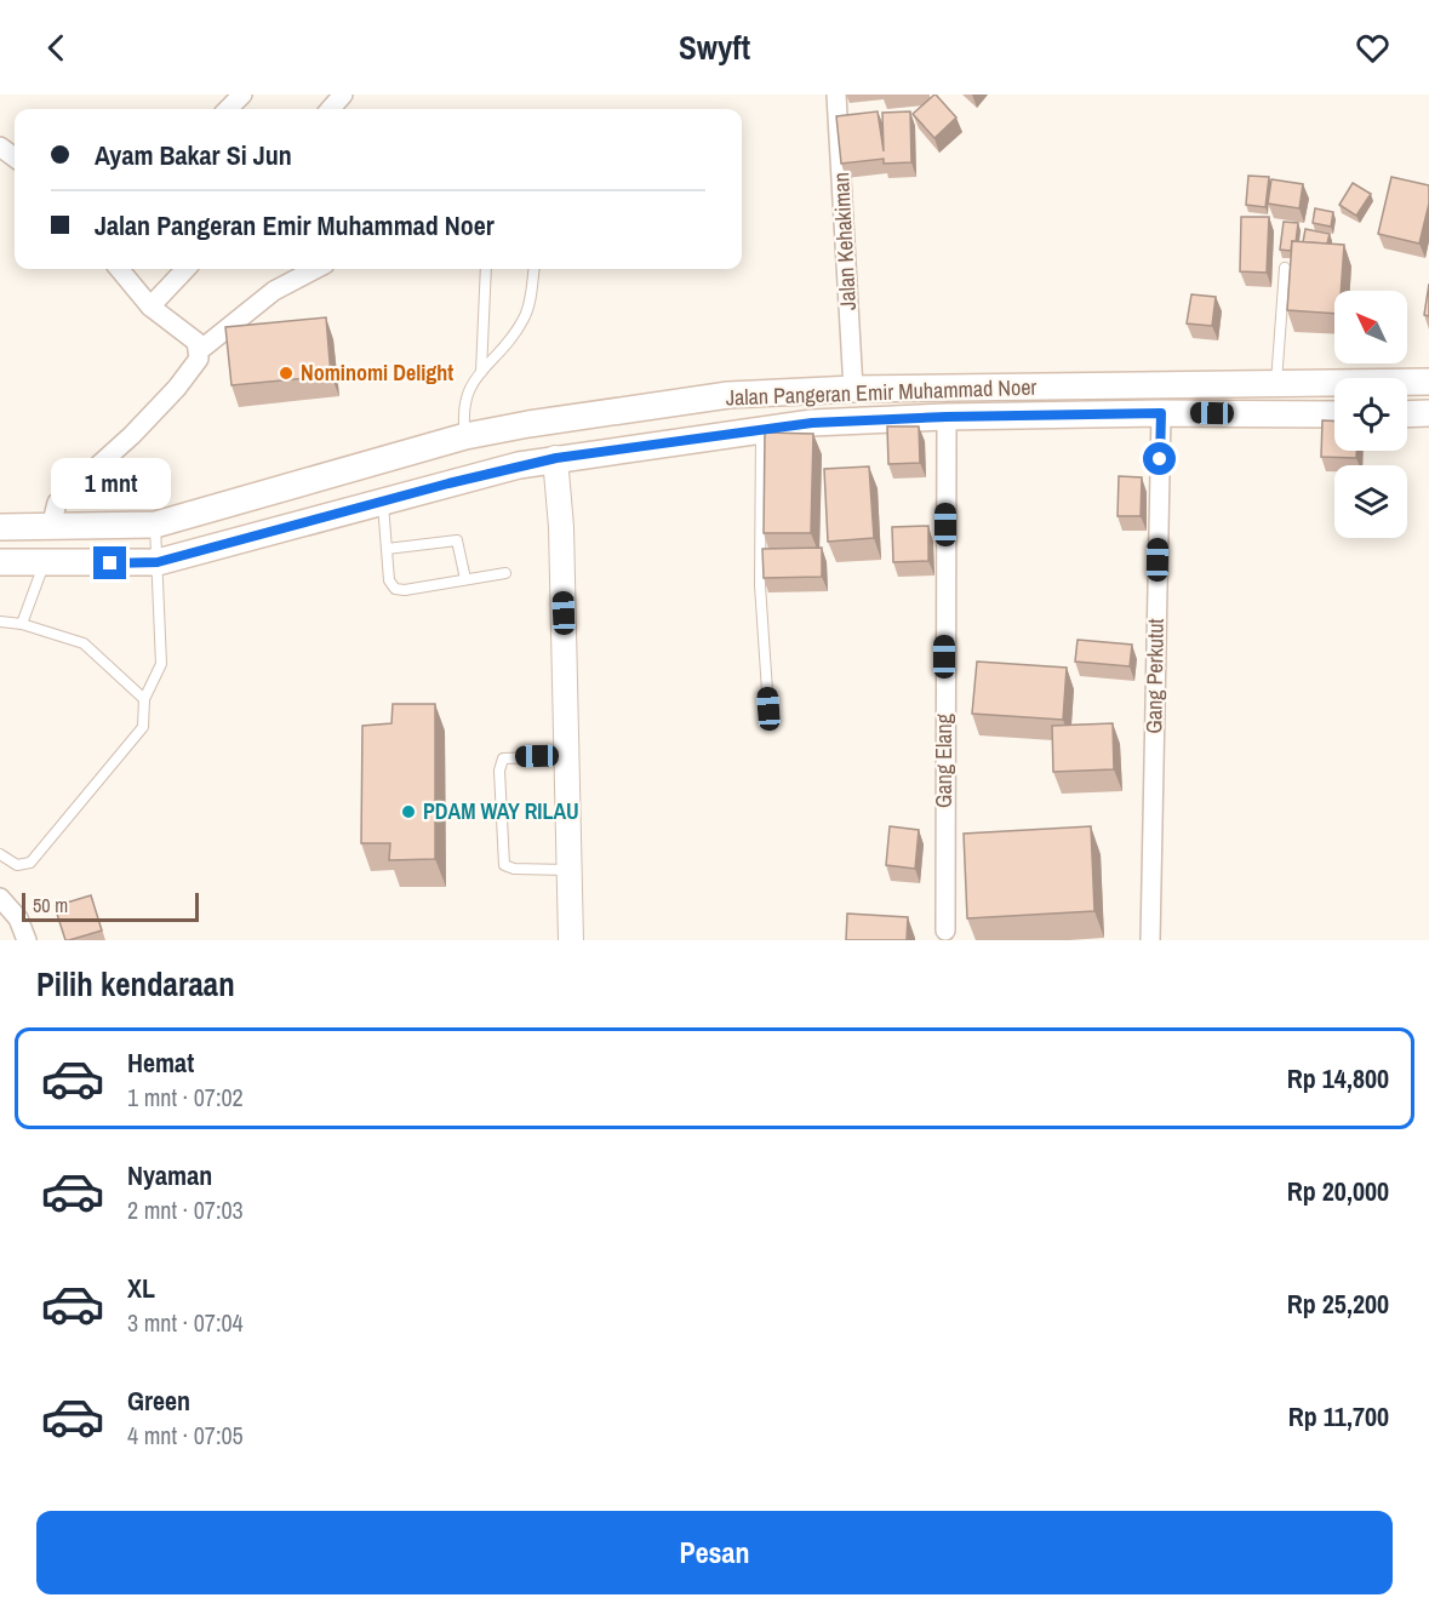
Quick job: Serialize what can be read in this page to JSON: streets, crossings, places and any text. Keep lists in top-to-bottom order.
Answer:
{
  "streets": {
    "main road": ["Jalan Pangeran Emir Muhammad Noer"],
    "street": ["Jalan Kehakiman", "Gang Perkutut", "Gang Elang"]
  },
  "crossings": [
    ["Jalan Kehakiman", "Jalan Pangeran Emir Muhammad Noer"],
    ["Jalan Pangeran Emir Muhammad Noer", "Gang Perkutut"],
    ["Jalan Pangeran Emir Muhammad Noer", "Gang Elang"]
  ],
  "places": ["Nominomi Delight", "PDAM WAY RILAU"],
  "scale_bar": "50 m",
  "north": "top left",
  "page": {
    "header": "Swyft",
    "banner": ["Ayam Bakar Si Jun", "Jalan Pangeran Emir Muhammad Noer"],
    "bubble": "1 mnt",
    "scale": "50 m",
    "heading": "Pilih kendaraan",
    "list": [
      {
        "name": "Hemat",
        "note": "1 mnt · 07:02",
        "value": "Rp 14,800"
      },
      {
        "name": "Nyaman",
        "note": "2 mnt · 07:03",
        "value": "Rp 20,000"
      },
      {
        "name": "XL",
        "note": "3 mnt · 07:04",
        "value": "Rp 25,200"
      },
      {
        "name": "Green",
        "note": "4 mnt · 07:05",
        "value": "Rp 11,700"
      }
    ],
    "buttons": "Pesan"
  }
}
